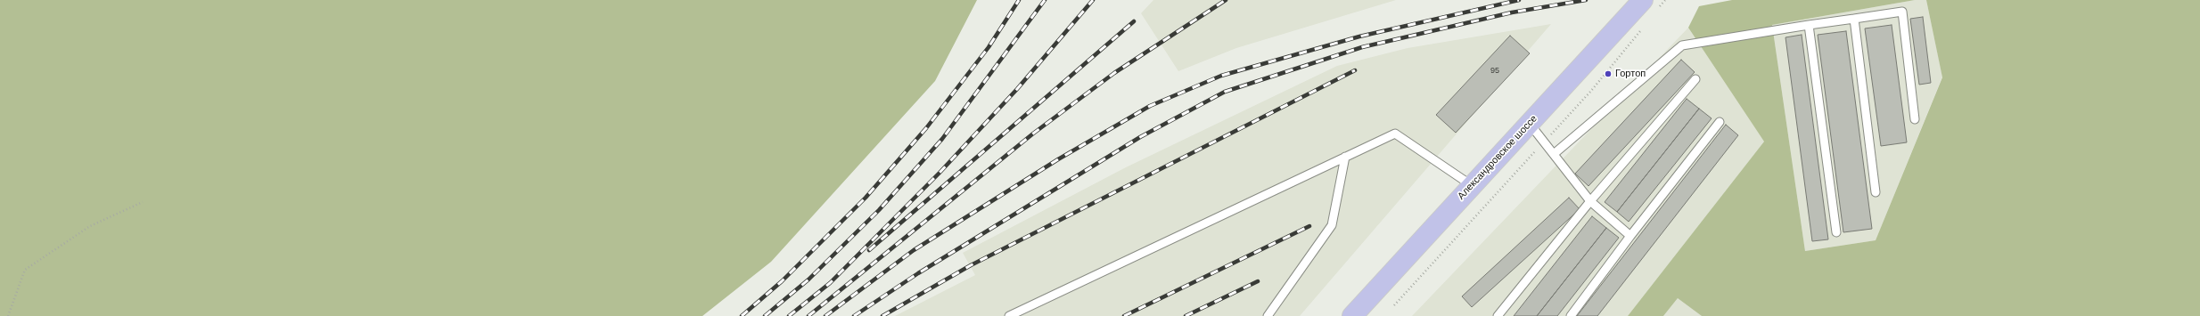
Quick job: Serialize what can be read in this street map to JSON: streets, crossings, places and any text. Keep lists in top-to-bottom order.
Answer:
{
  "streets": {
    "main road": ["Александровское шоссе"]
  },
  "places": ["Гортоп"],
  "house_numbers": ["95"]
}
